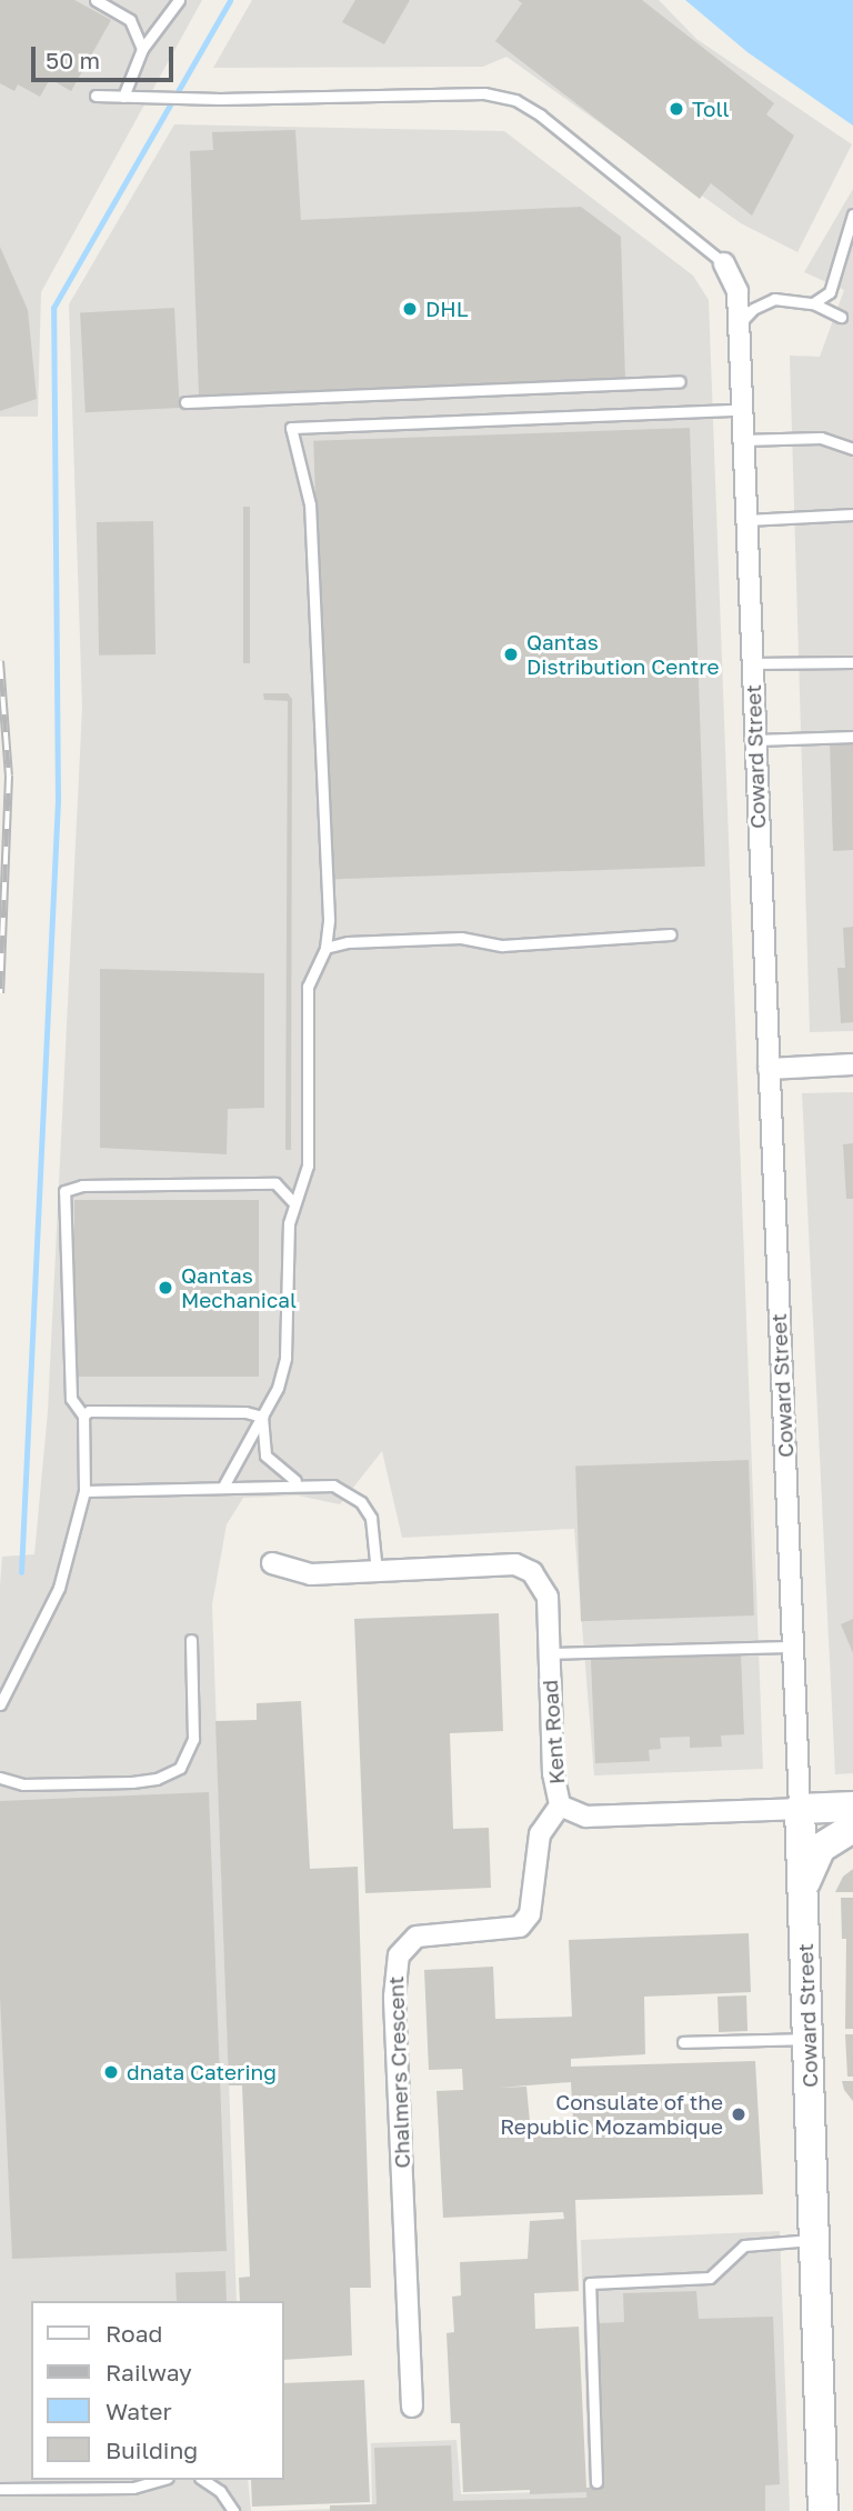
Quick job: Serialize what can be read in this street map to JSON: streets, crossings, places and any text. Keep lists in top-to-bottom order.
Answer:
{
  "streets": {
    "main road": ["Coward Street", "Kent Road"],
    "street": ["Chalmers Crescent"]
  },
  "crossings": [
    ["Coward Street", "Kent Road"],
    ["Kent Road", "Chalmers Crescent"]
  ],
  "places": [
    "Toll",
    "DHL",
    "Qantas Distribution Centre",
    "Qantas Mechanical",
    "dnata Catering",
    "Consulate of the Republic Mozambique"
  ],
  "legend": [
    "Road",
    "Railway",
    "Water",
    "Building"
  ],
  "scale_bar": "50 m"
}
